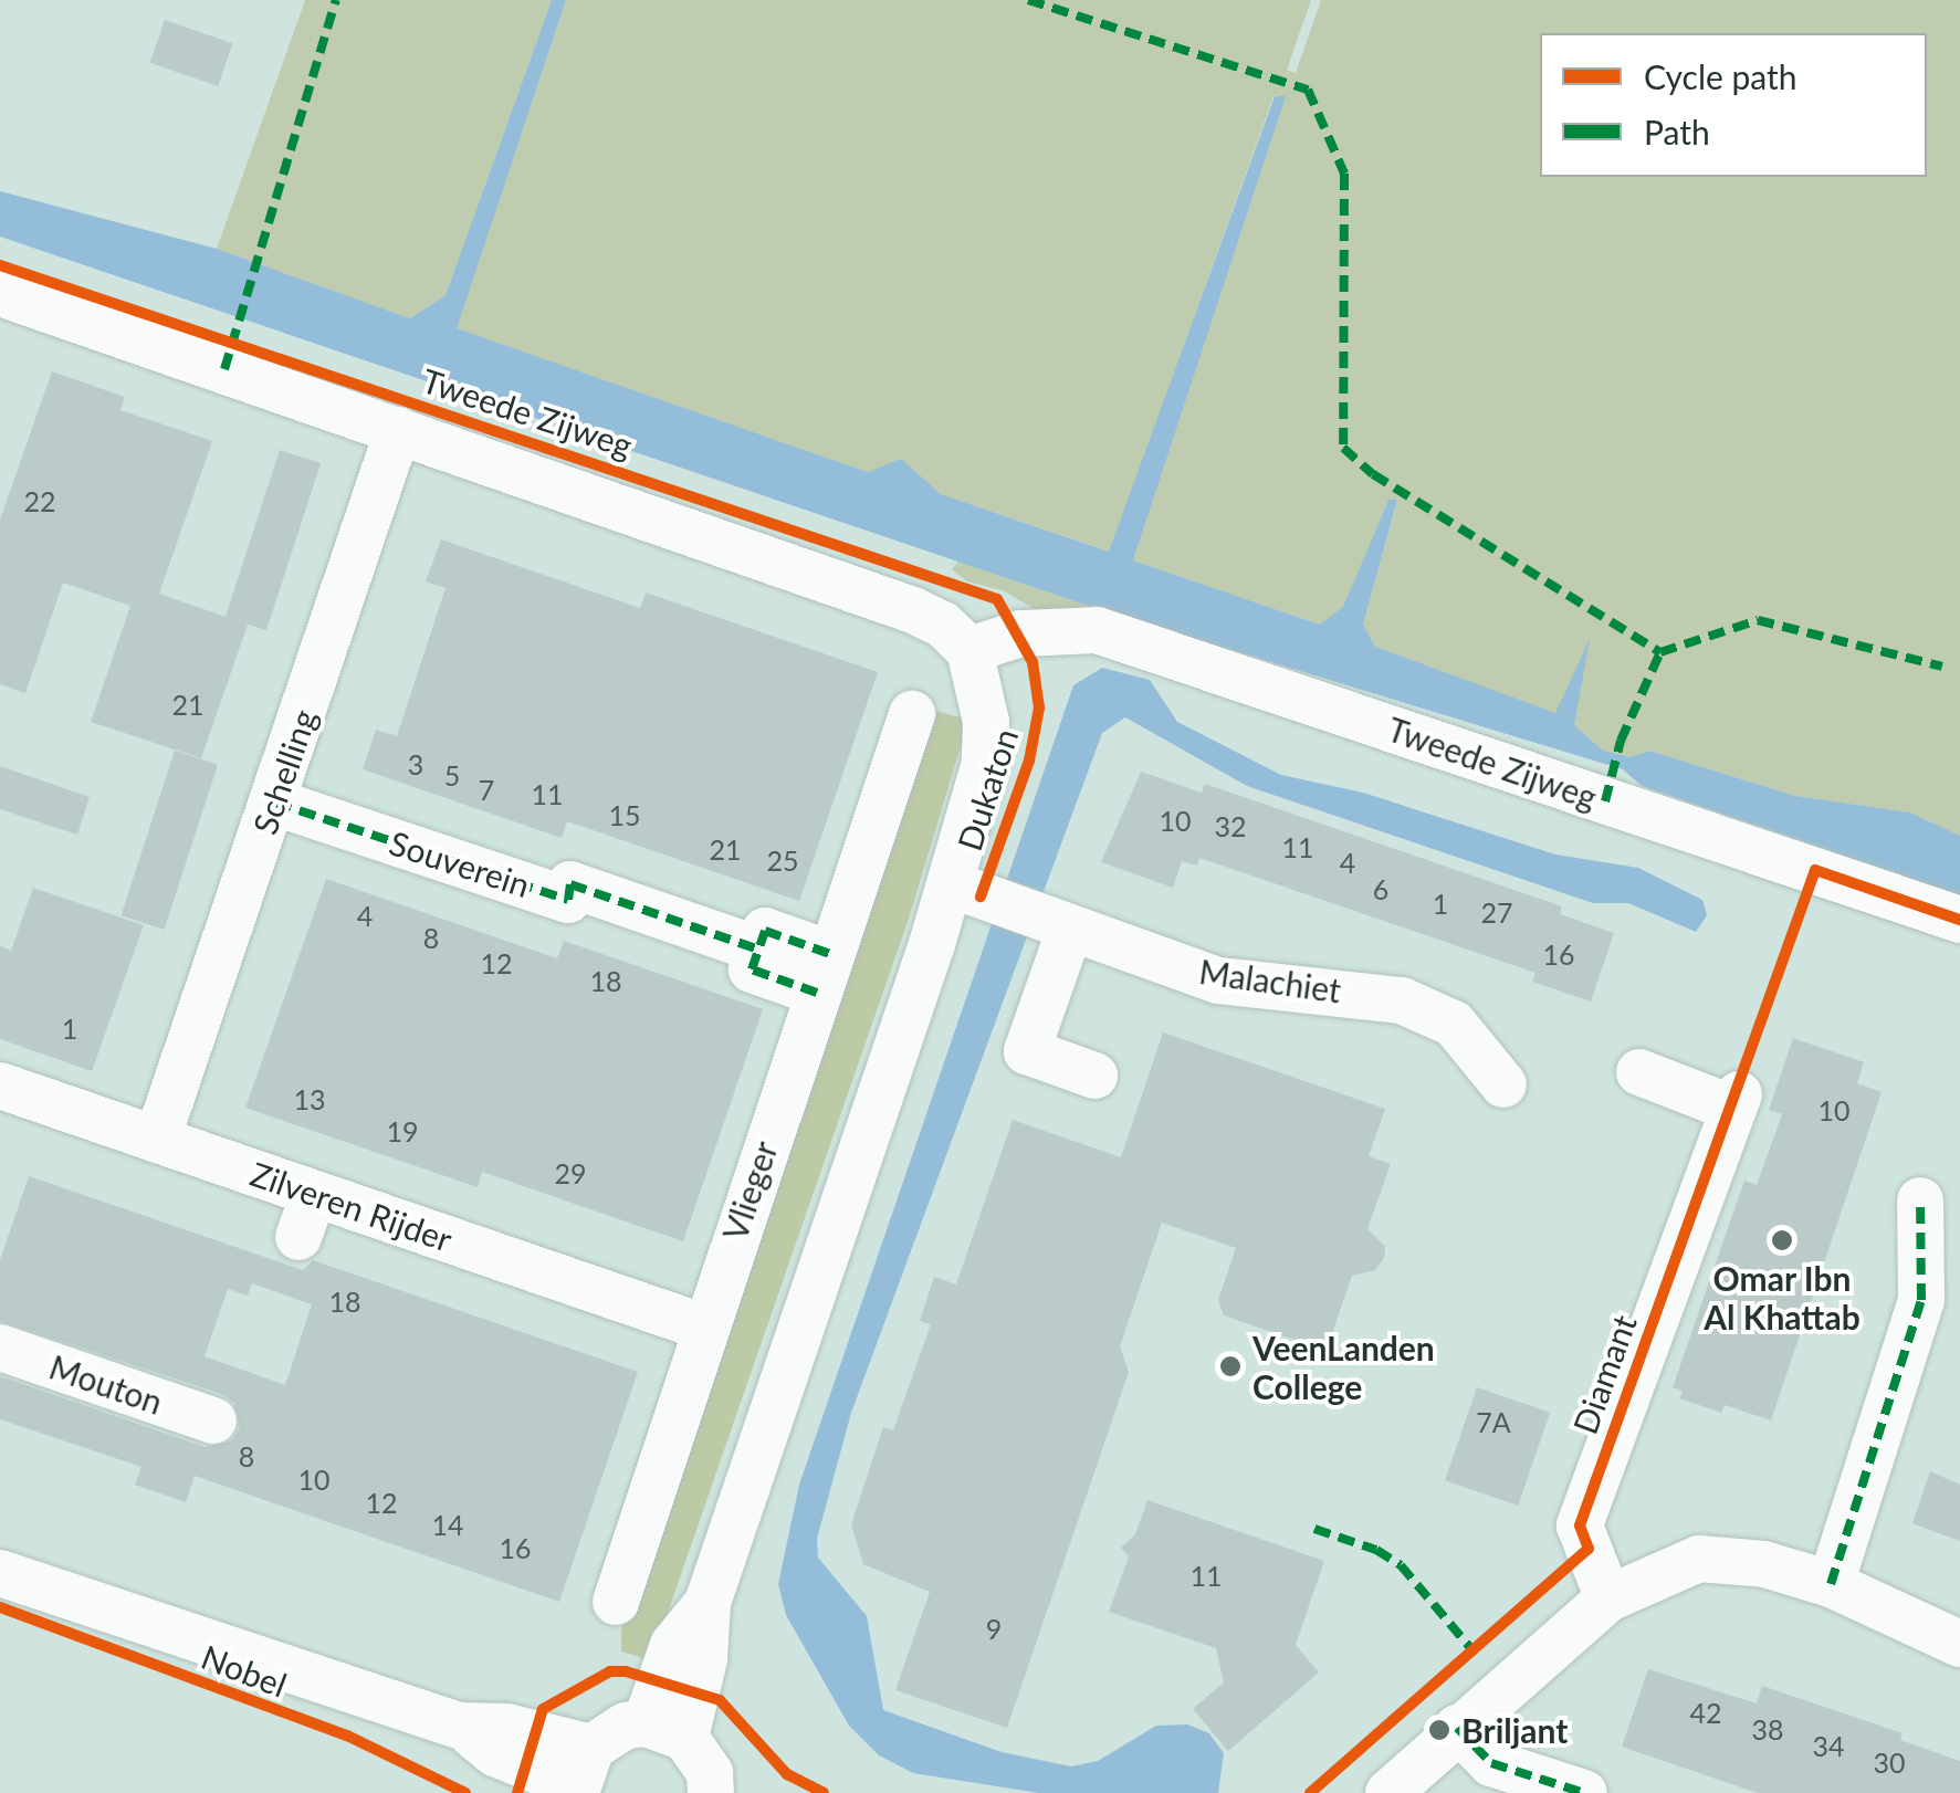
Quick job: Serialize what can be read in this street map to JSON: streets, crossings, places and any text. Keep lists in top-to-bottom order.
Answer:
{
  "streets": {
    "street": [
      "Tweede Zijweg",
      "Schelling",
      "Dukaton",
      "Souverein",
      "Malachiet",
      "Vlieger",
      "Zilveren Rijder",
      "Diamant",
      "Mouton"
    ],
    "cycle path": ["Nobel"]
  },
  "crossings": [
    ["Tweede Zijweg", "Schelling"],
    ["Tweede Zijweg", "Dukaton"],
    ["Schelling", "Souverein"],
    ["Schelling", "Zilveren Rijder"],
    ["Dukaton", "Malachiet"],
    ["Souverein", "Vlieger"],
    ["Vlieger", "Zilveren Rijder"]
  ],
  "places": ["Omar Ibn Al Khattab", "VeenLanden College", "Briljant"],
  "house_numbers": [
    "22",
    "21",
    "3",
    "5",
    "7",
    "11",
    "15",
    "10",
    "32",
    "11",
    "21",
    "25",
    "4",
    "6",
    "1",
    "27",
    "4",
    "8",
    "16",
    "12",
    "18",
    "1",
    "13",
    "10",
    "19",
    "29",
    "18",
    "7A",
    "8",
    "10",
    "12",
    "14",
    "16",
    "11",
    "9",
    "42",
    "38",
    "34",
    "30"
  ],
  "legend": ["Cycle path", "Path"]
}
